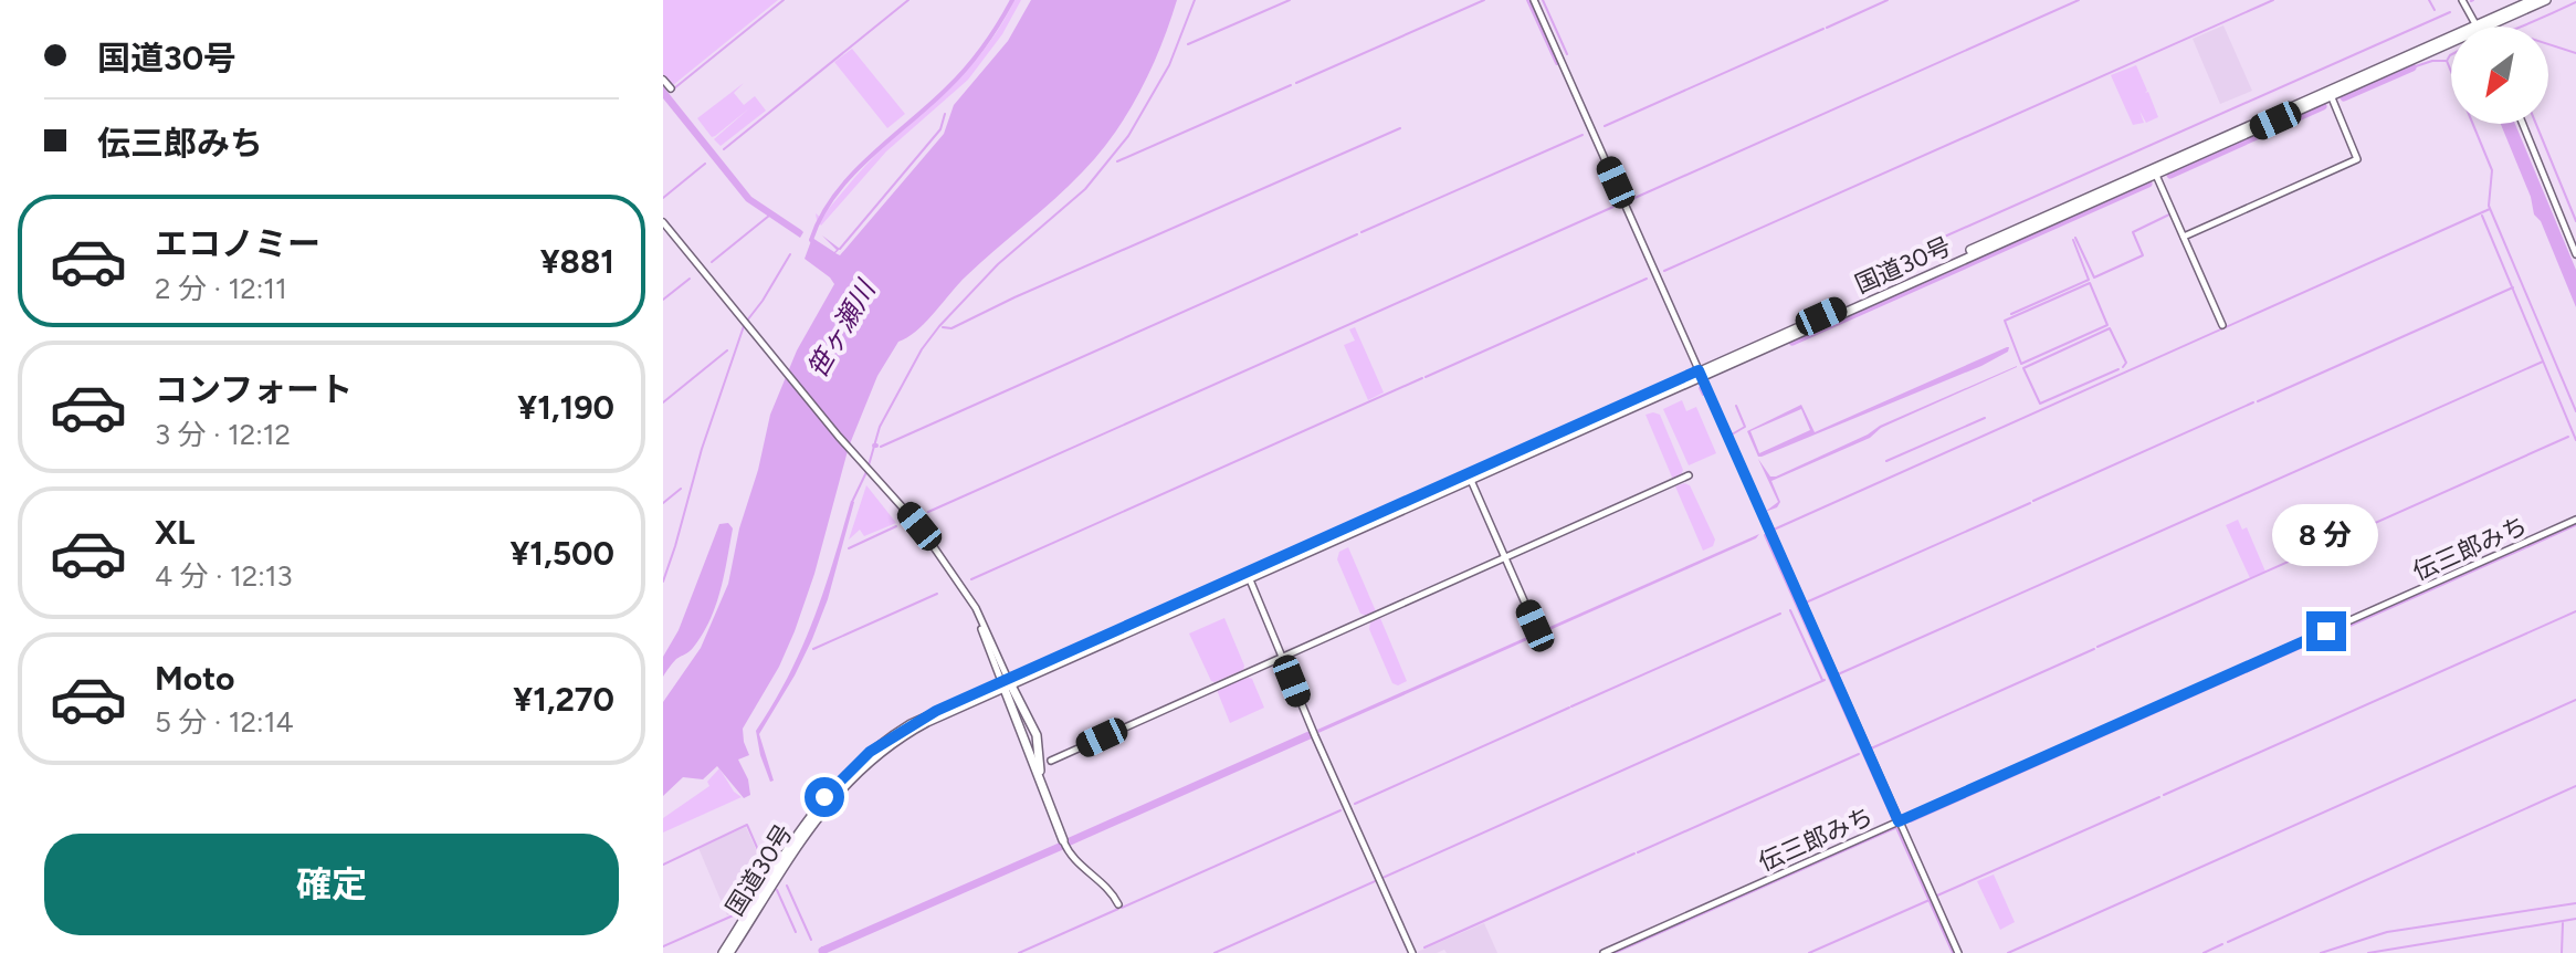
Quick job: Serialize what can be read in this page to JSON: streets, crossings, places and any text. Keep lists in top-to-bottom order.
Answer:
{
  "streets": {
    "highway": ["国道30号"],
    "street": ["伝三郎みち"]
  },
  "water": ["笹ヶ瀬川"],
  "north": "bottom left",
  "page": {
    "banner": ["国道30号", "伝三郎みち"],
    "list": [
      {
        "name": "エコノミー",
        "note": "2 分 · 12:11",
        "value": "¥881"
      },
      {
        "name": "コンフォート",
        "note": "3 分 · 12:12",
        "value": "¥1,190"
      },
      {
        "name": "XL",
        "note": "4 分 · 12:13",
        "value": "¥1,500"
      },
      {
        "name": "Moto",
        "note": "5 分 · 12:14",
        "value": "¥1,270"
      }
    ],
    "bubble": "8 分",
    "buttons": "確定"
  }
}
